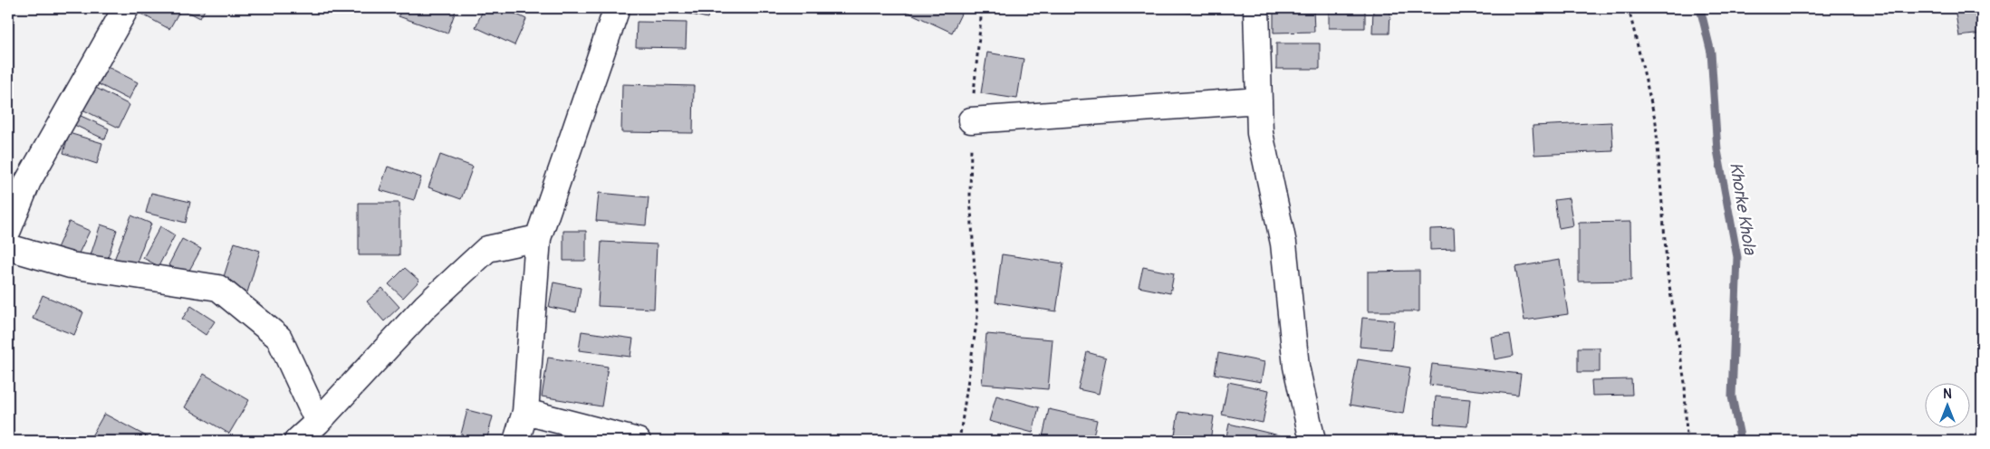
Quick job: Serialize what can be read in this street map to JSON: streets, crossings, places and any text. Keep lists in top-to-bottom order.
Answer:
{
  "water": ["Khorke Khola"],
  "north": "top"
}
